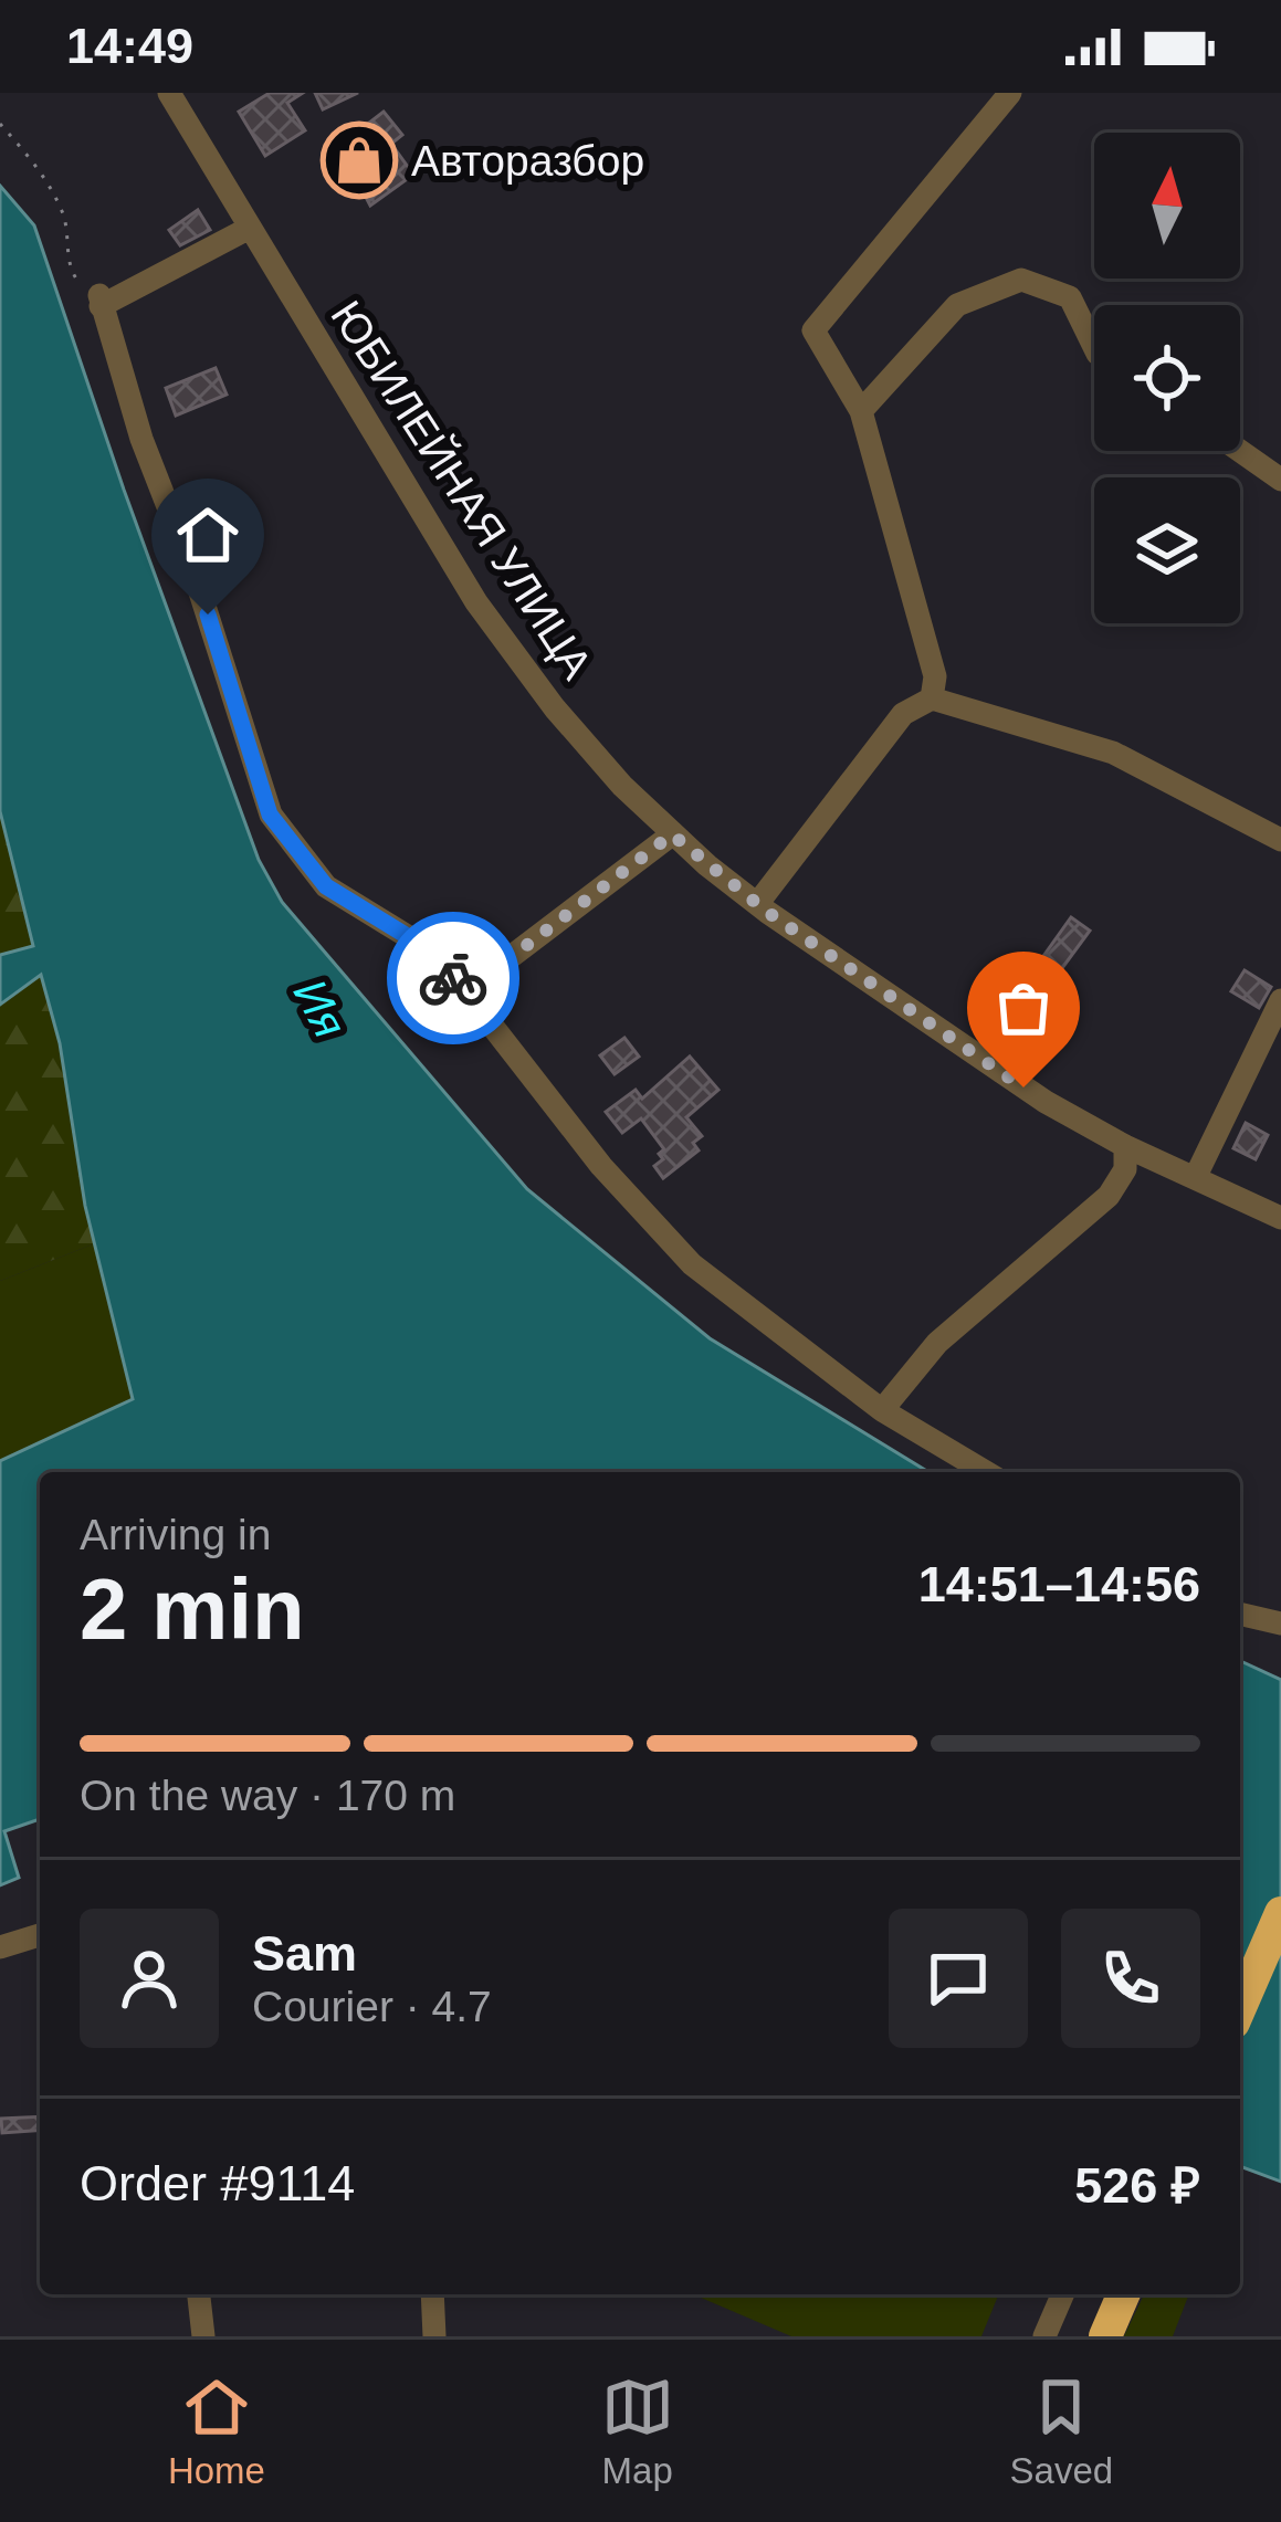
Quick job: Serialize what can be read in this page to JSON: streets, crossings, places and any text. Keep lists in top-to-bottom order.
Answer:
{
  "streets": {
    "street": ["ЮБИЛЕЙНАЯ УЛИЦА"]
  },
  "water": ["Ия"],
  "places": {
    "shop": ["Авторазбор"]
  },
  "north": "top",
  "page": {
    "status": "14:49",
    "heading": ["2 min", "Arriving in", "14:51–14:56"],
    "panel": [
      "Sam",
      "Courier · 4.7",
      "Order #9114",
      "526 ₽"
    ],
    "bar": "On the way · 170 m",
    "tabs": ["Home", "Map", "Saved"]
  }
}
